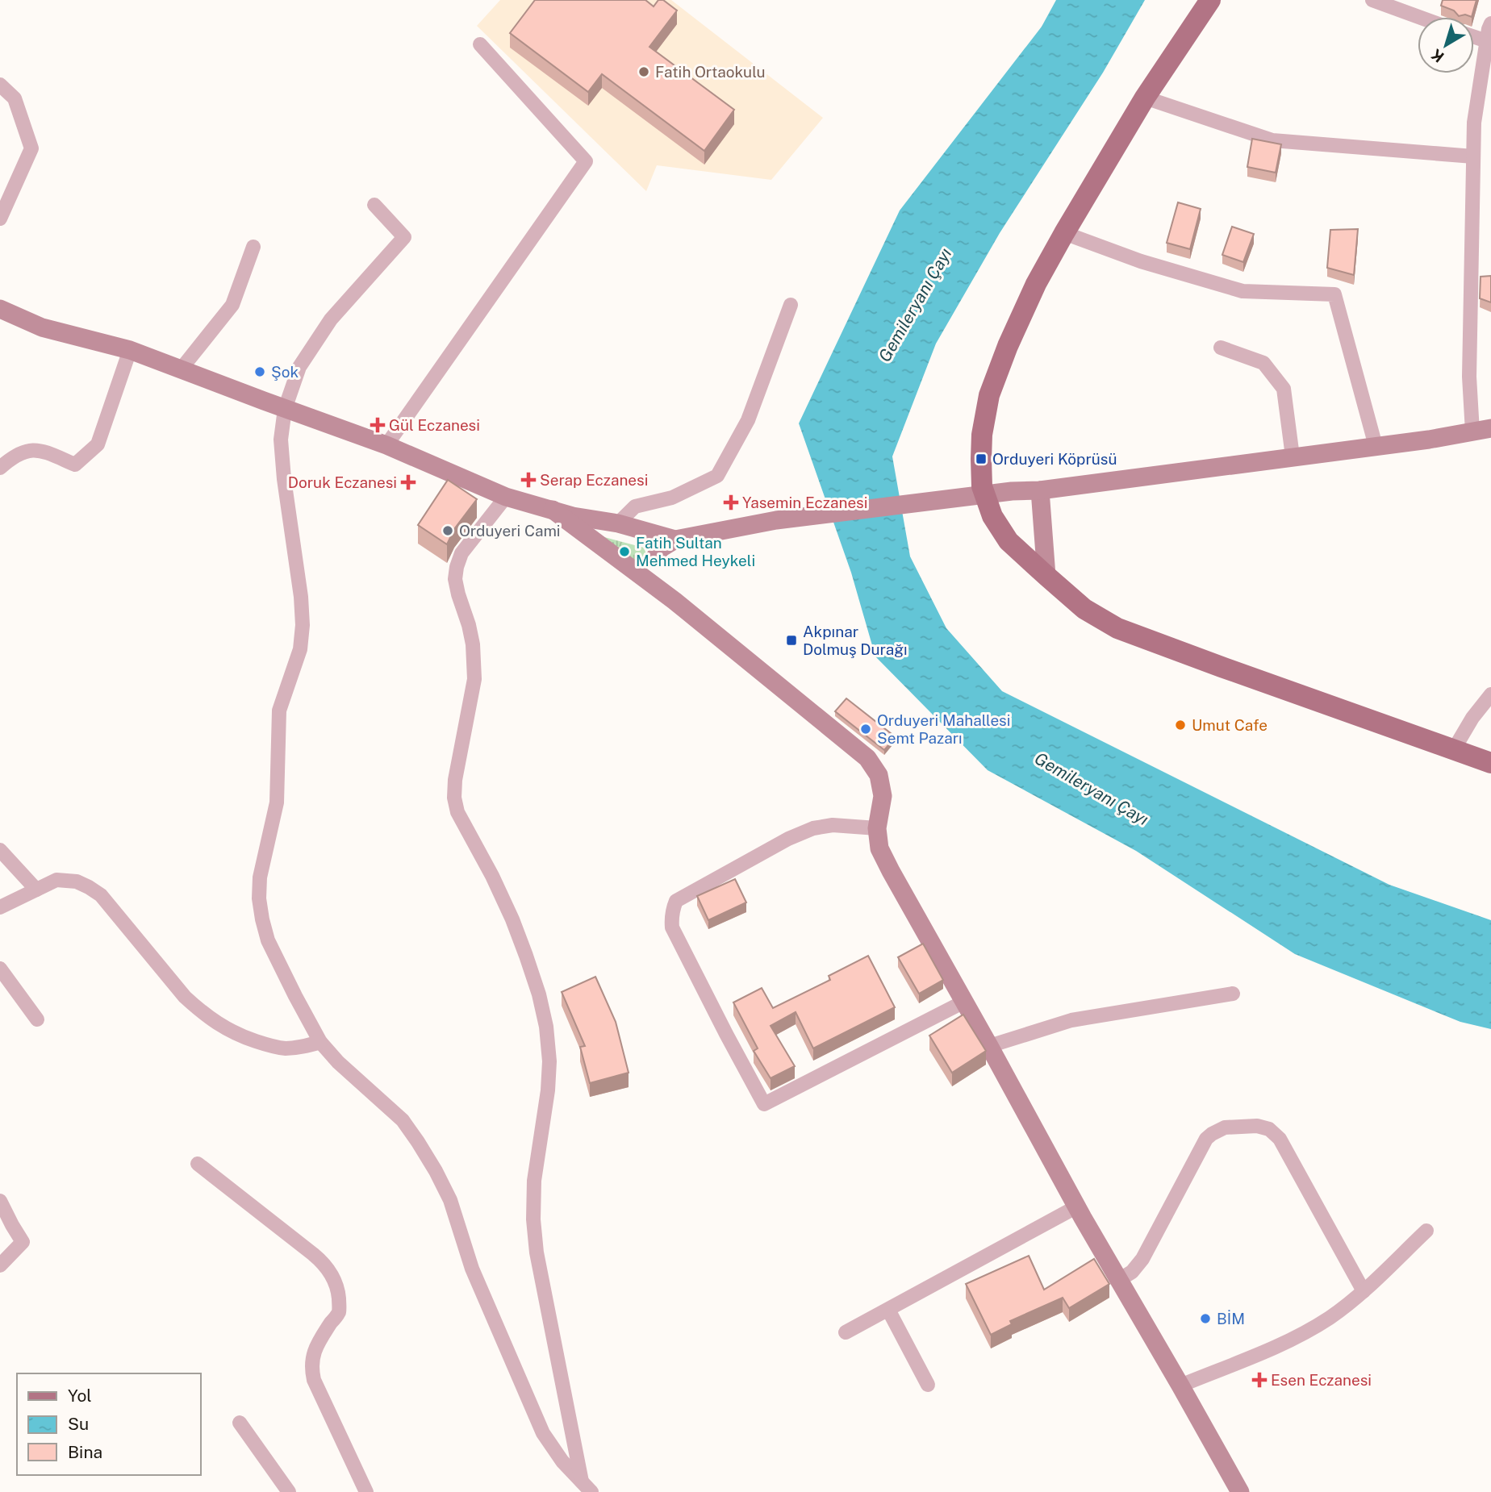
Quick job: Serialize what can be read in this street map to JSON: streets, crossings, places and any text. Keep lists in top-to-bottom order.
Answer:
{
  "water": ["Gemileryanı Çayı"],
  "places": {
    "other": [
      "Fatih Ortaokulu",
      "Şok",
      "Orduyeri Cami",
      "Fatih Sultan Mehmed Heykeli",
      "Umut Cafe",
      "Orduyeri Mahallesi Semt Pazarı",
      "BİM"
    ],
    "health": [
      "Gül Eczanesi",
      "Serap Eczanesi",
      "Doruk Eczanesi",
      "Yasemin Eczanesi",
      "Esen Eczanesi"
    ],
    "transit": ["Orduyeri Köprüsü", "Akpınar Dolmuş Durağı"]
  },
  "legend": ["Yol", "Su", "Bina"],
  "north": "bottom left"
}
